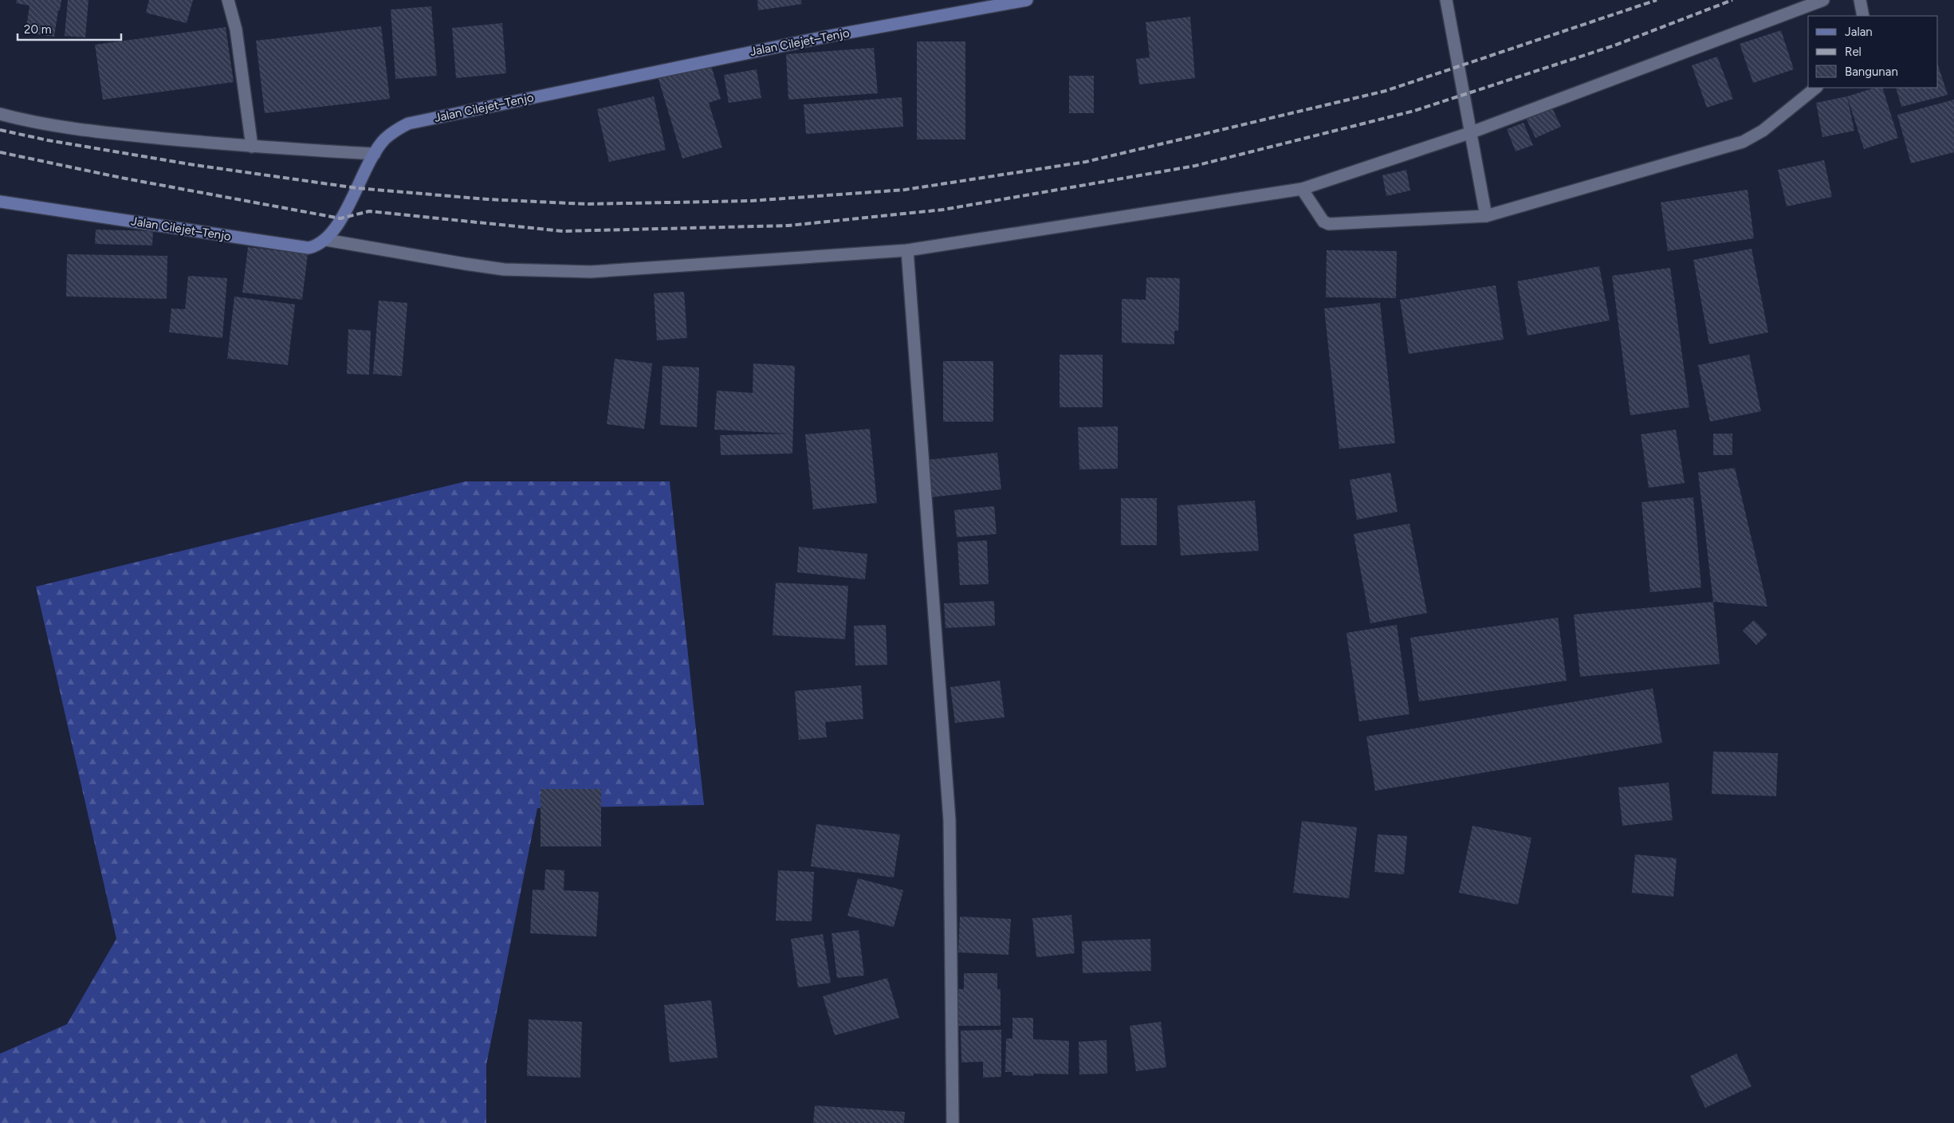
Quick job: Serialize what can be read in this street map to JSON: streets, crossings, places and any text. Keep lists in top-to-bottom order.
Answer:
{
  "streets": {
    "main road": ["Jalan Cilejet–Tenjo"]
  },
  "legend": ["Jalan", "Rel", "Bangunan"],
  "scale_bar": "20 m"
}
